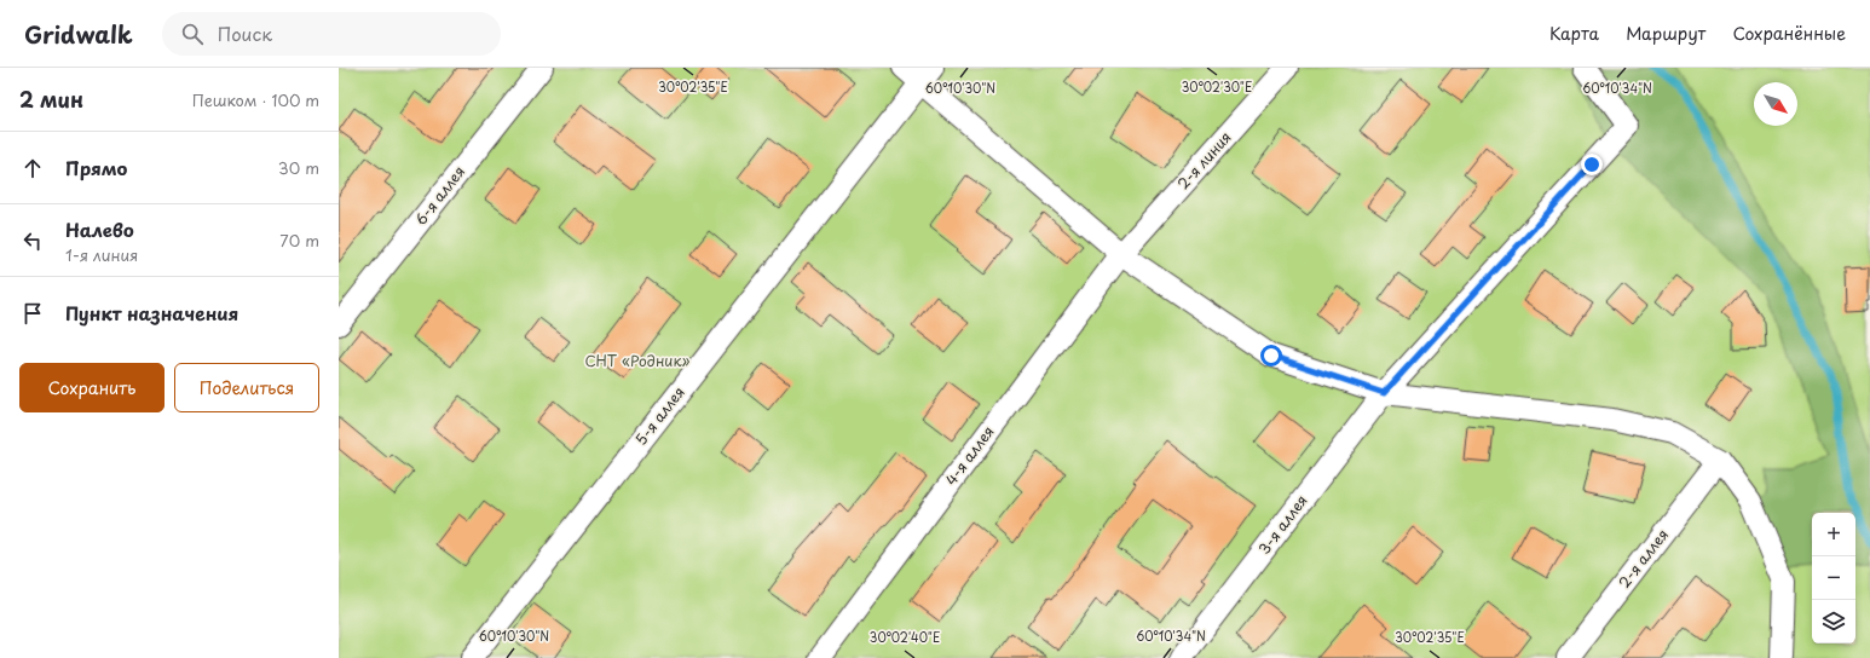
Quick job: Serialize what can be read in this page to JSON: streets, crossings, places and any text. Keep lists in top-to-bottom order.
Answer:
{
  "streets": {
    "street": [
      "2-я линия",
      "6-я аллея",
      "5-я аллея",
      "4-я аллея",
      "3-я аллея",
      "2-я аллея"
    ]
  },
  "crossings": [
    ["2-я линия", "4-я аллея"]
  ],
  "parks": ["СНТ «Родник»"],
  "north": "bottom right",
  "page": {
    "header": "Gridwalk",
    "search": "Поиск",
    "nav": ["Карта", "Маршрут", "Сохранённые"],
    "heading": ["2 мин", "Пешком · 100 m"],
    "list": [
      ["Прямо", "30 m"],
      ["Налево", "1-я линия", "70 m"],
      "Пункт назначения"
    ],
    "buttons": ["Сохранить", "Поделиться"],
    "map_buttons": ["+", "−"]
  },
  "coordinates": [
    "30°02'35\"E",
    "30°02'30\"E",
    "60°10'34\"N",
    "60°10'30\"N",
    "30°02'40\"E"
  ]
}
